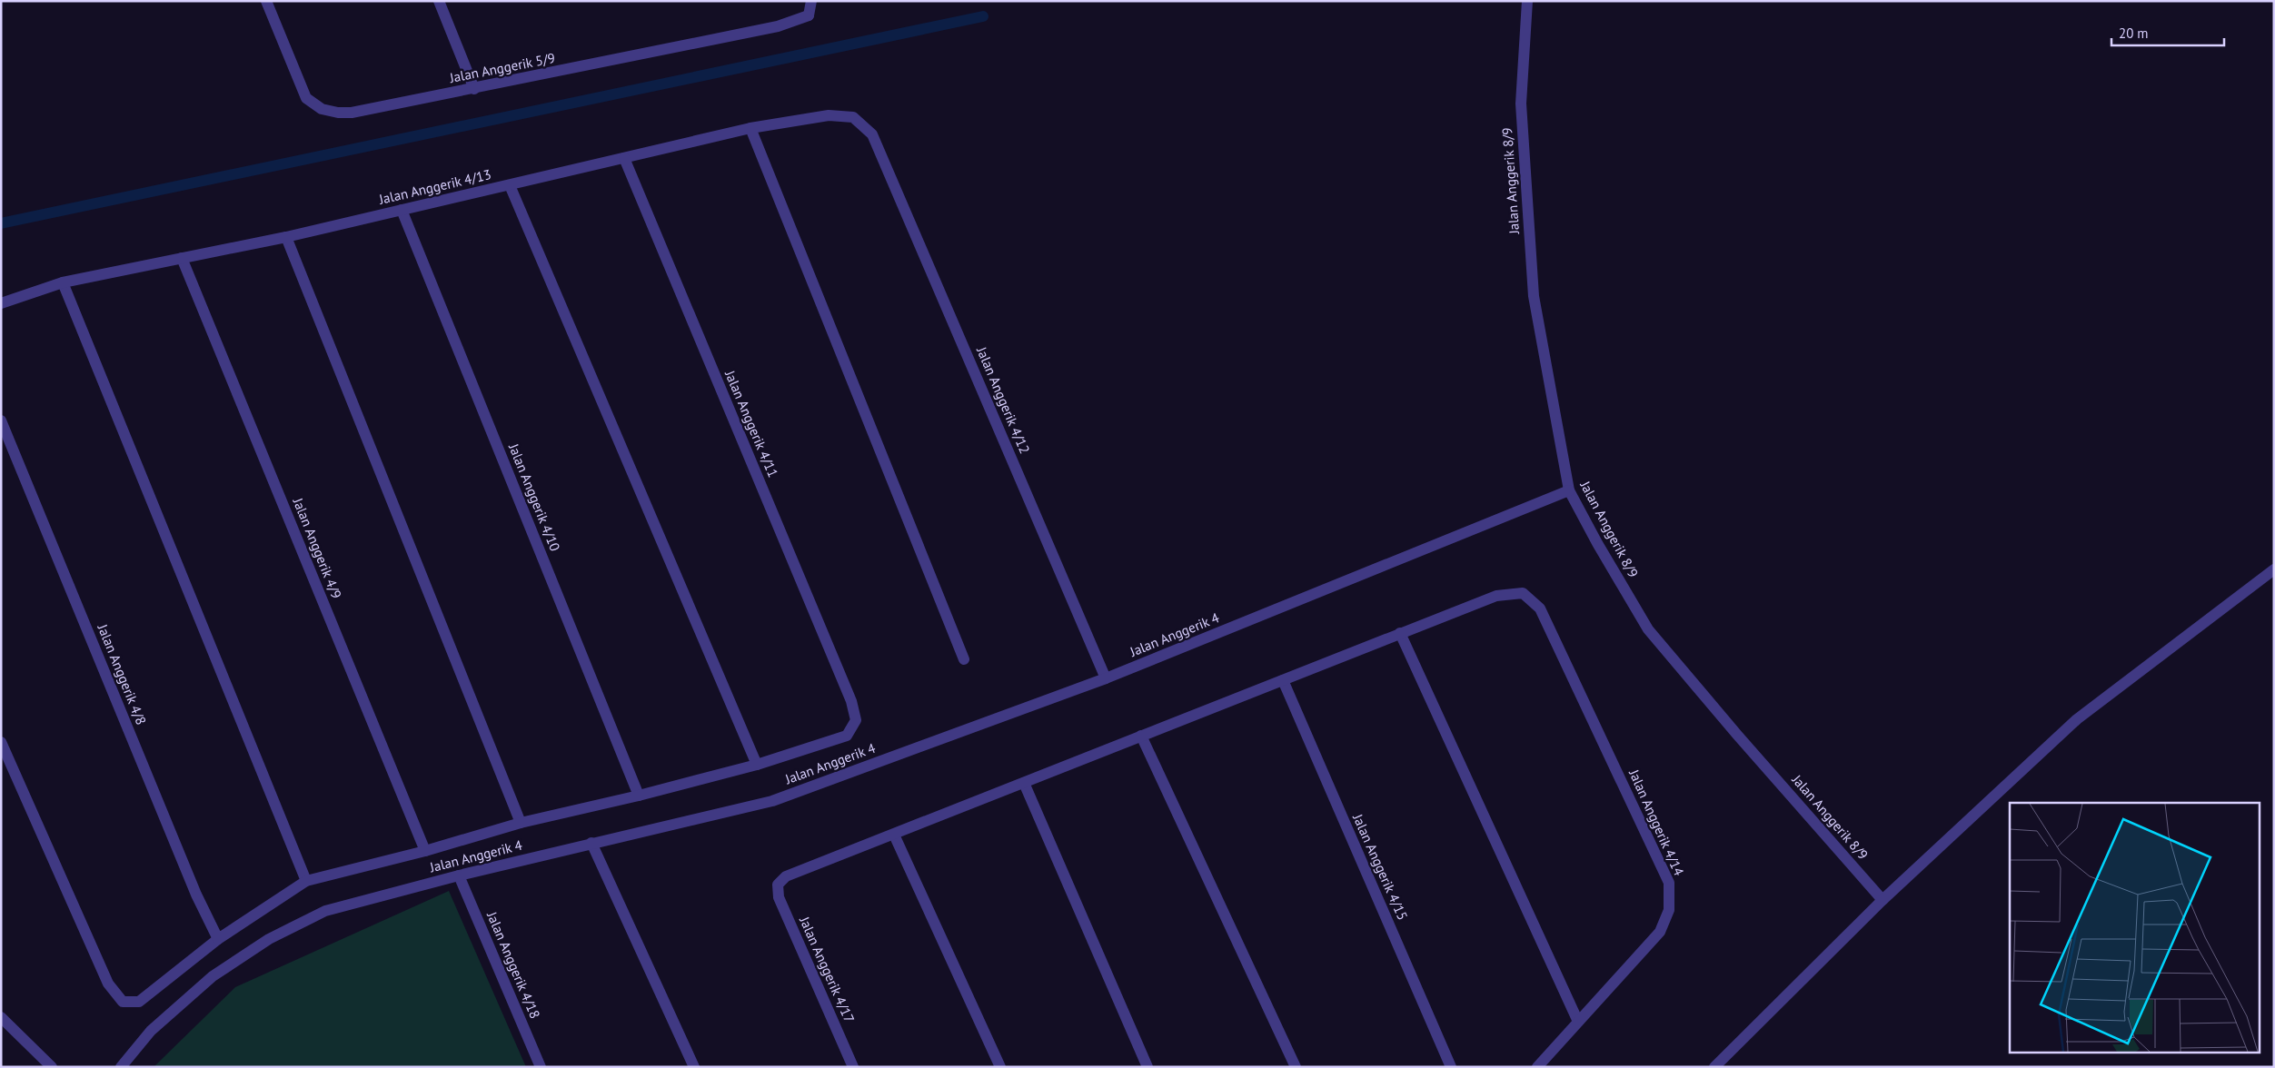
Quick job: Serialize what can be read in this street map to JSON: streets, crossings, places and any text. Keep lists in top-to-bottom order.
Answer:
{
  "streets": {
    "street": [
      "Jalan Anggerik 5/9",
      "Jalan Anggerik 8/9",
      "Jalan Anggerik 4/13",
      "Jalan Anggerik 4/12",
      "Jalan Anggerik 4/11",
      "Jalan Anggerik 4/10",
      "Jalan Anggerik 4/9",
      "Jalan Anggerik 4",
      "Jalan Anggerik 4/8",
      "Jalan Anggerik 4/14",
      "Jalan Anggerik 4/15",
      "Jalan Anggerik 4/18",
      "Jalan Anggerik 4/17"
    ]
  },
  "crossings": [
    ["Jalan Anggerik 8/9", "Jalan Anggerik 4"],
    ["Jalan Anggerik 4/13", "Jalan Anggerik 4/12"],
    ["Jalan Anggerik 4/13", "Jalan Anggerik 4/11"],
    ["Jalan Anggerik 4/13", "Jalan Anggerik 4/10"],
    ["Jalan Anggerik 4/13", "Jalan Anggerik 4/9"],
    ["Jalan Anggerik 4/12", "Jalan Anggerik 4"],
    ["Jalan Anggerik 4/11", "Jalan Anggerik 4/10"],
    ["Jalan Anggerik 4/11", "Jalan Anggerik 4/9"],
    ["Jalan Anggerik 4/11", "Jalan Anggerik 4/8"],
    ["Jalan Anggerik 4", "Jalan Anggerik 4/18"]
  ],
  "scale_bar": "20 m"
}
